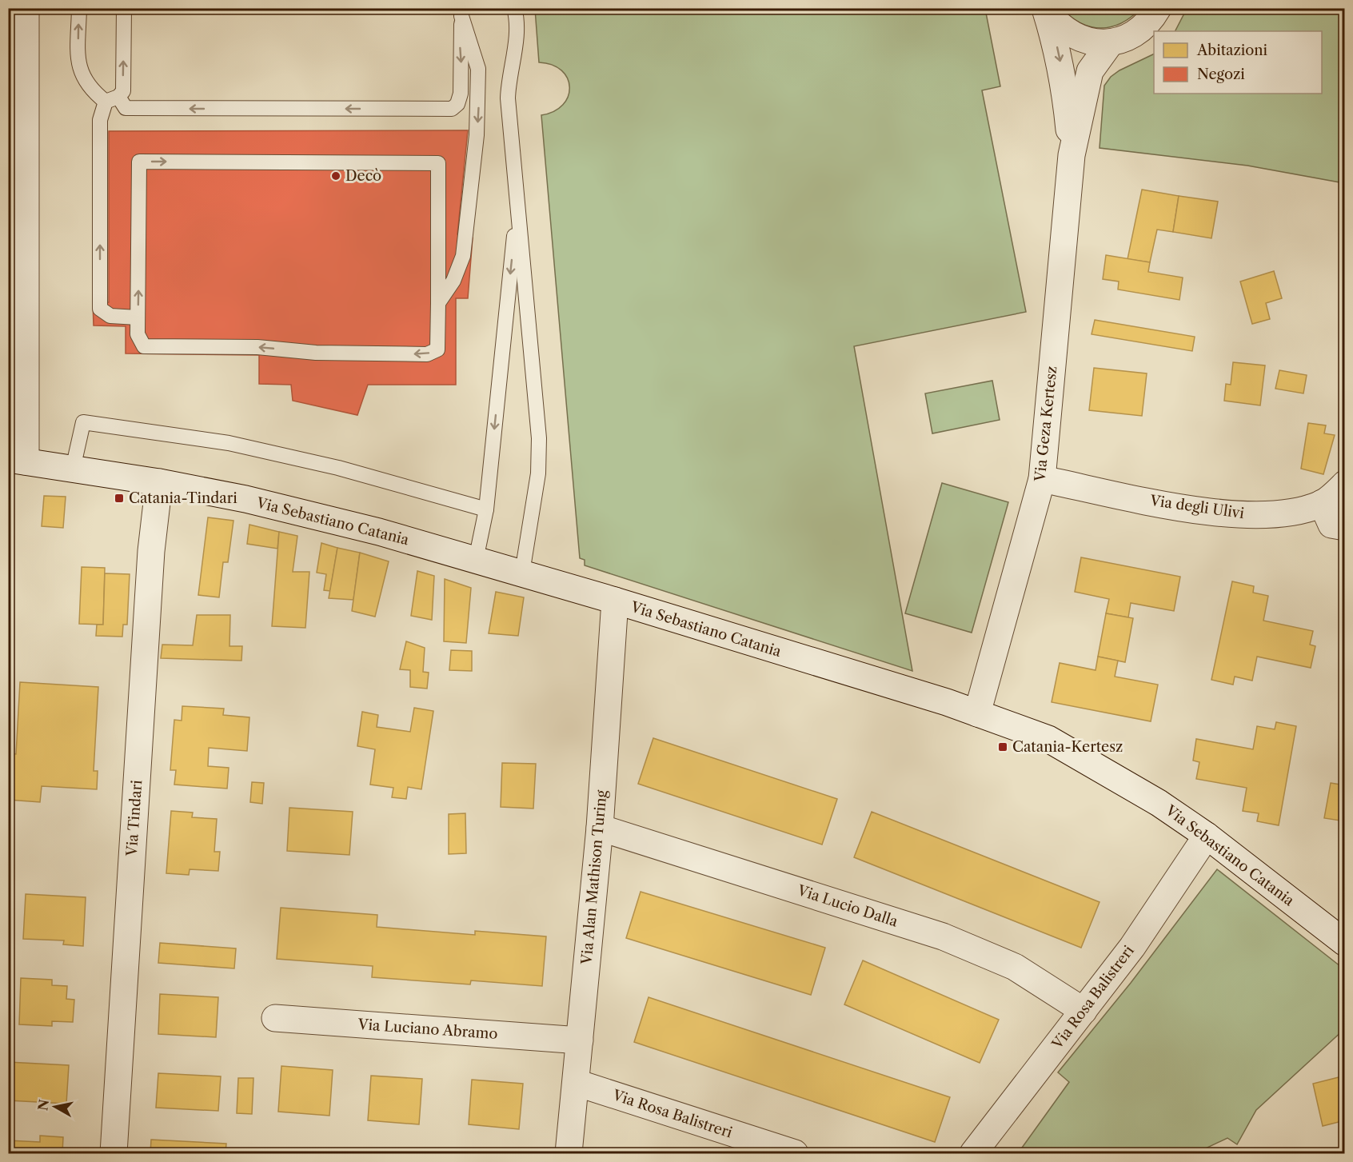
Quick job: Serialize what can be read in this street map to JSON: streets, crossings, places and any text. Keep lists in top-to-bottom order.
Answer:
{
  "streets": {
    "street": [
      "Via Geza Kertesz",
      "Via degli Ulivi",
      "Via Sebastiano Catania",
      "Via Tindari",
      "Via Alan Mathison Turing",
      "Via Lucio Dalla",
      "Via Rosa Balistreri",
      "Via Luciano Abramo"
    ]
  },
  "crossings": [
    ["Via Geza Kertesz", "Via degli Ulivi"],
    ["Via Geza Kertesz", "Via Sebastiano Catania"],
    ["Via Sebastiano Catania", "Via Tindari"],
    ["Via Sebastiano Catania", "Via Alan Mathison Turing"],
    ["Via Sebastiano Catania", "Via Rosa Balistreri"],
    ["Via Alan Mathison Turing", "Via Lucio Dalla"],
    ["Via Alan Mathison Turing", "Via Rosa Balistreri"],
    ["Via Alan Mathison Turing", "Via Luciano Abramo"],
    ["Via Lucio Dalla", "Via Rosa Balistreri"]
  ],
  "places": {
    "other": ["Decò"],
    "transit": ["Catania-Tindari", "Catania-Kertesz"]
  },
  "legend": ["Abitazioni", "Negozi"],
  "north": "left"
}
